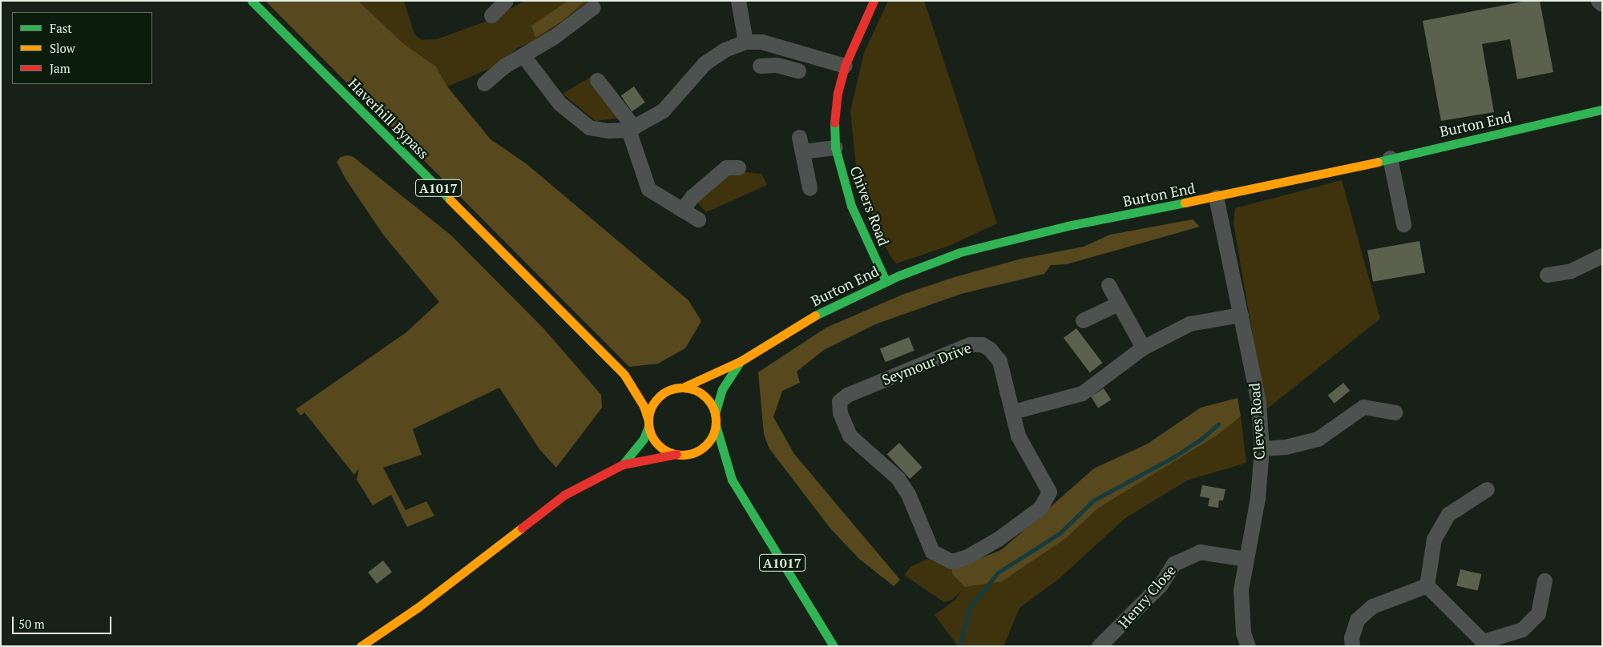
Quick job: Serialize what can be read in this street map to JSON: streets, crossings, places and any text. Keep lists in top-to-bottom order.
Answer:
{
  "streets": {
    "street": [
      "Haverhill Bypass",
      "Burton End",
      "A1017",
      "Chivers Road",
      "Seymour Drive",
      "Cleves Road",
      "Henry Close"
    ]
  },
  "crossings": [
    ["Haverhill Bypass", "Burton End"],
    ["Haverhill Bypass", "A1017"],
    ["Burton End", "A1017"],
    ["Burton End", "Chivers Road"],
    ["Burton End", "Cleves Road"],
    ["Cleves Road", "Henry Close"]
  ],
  "legend": ["Fast", "Slow", "Jam"],
  "scale_bar": "50 m"
}
